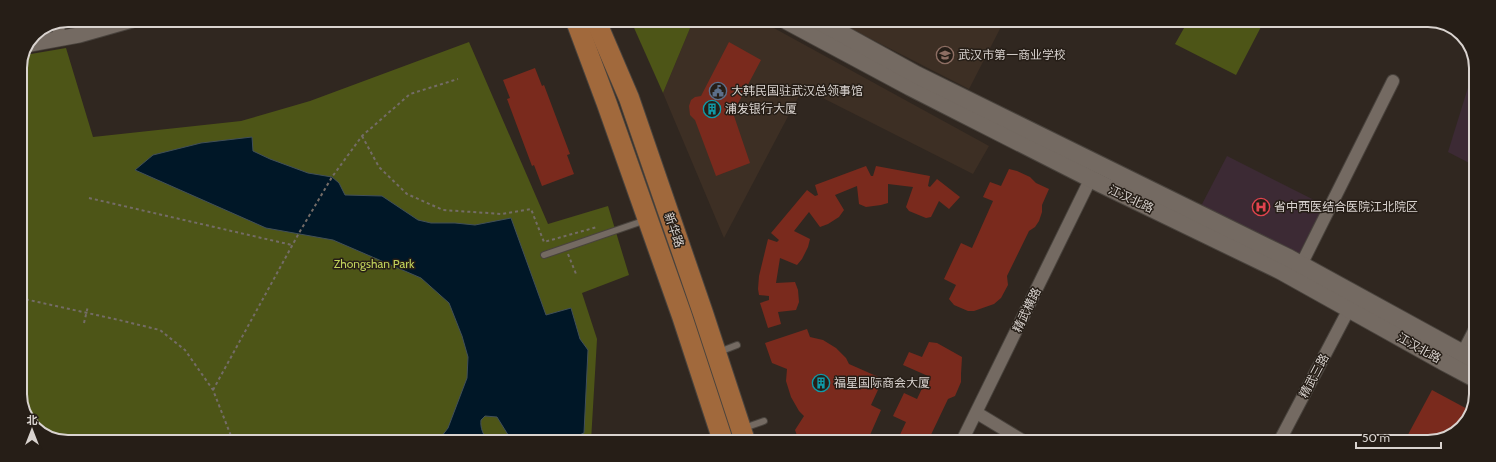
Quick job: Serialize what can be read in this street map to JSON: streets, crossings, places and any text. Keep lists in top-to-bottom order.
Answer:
{
  "streets": {
    "main road": ["江汉北路", "新华路"],
    "street": ["精武横路", "精武三路"]
  },
  "crossings": [
    ["江汉北路", "精武横路"],
    ["江汉北路", "精武三路"]
  ],
  "parks": ["Zhongshan Park"],
  "places": {
    "school or university": ["武汉市第一商业学校"],
    "public building": ["大韩民国驻武汉总领事馆"],
    "building": ["浦发银行大厦", "福星国际商会大厦"],
    "hospital": ["省中西医结合医院江北院区"]
  },
  "scale_bar": "50 m",
  "north": "top"
}
